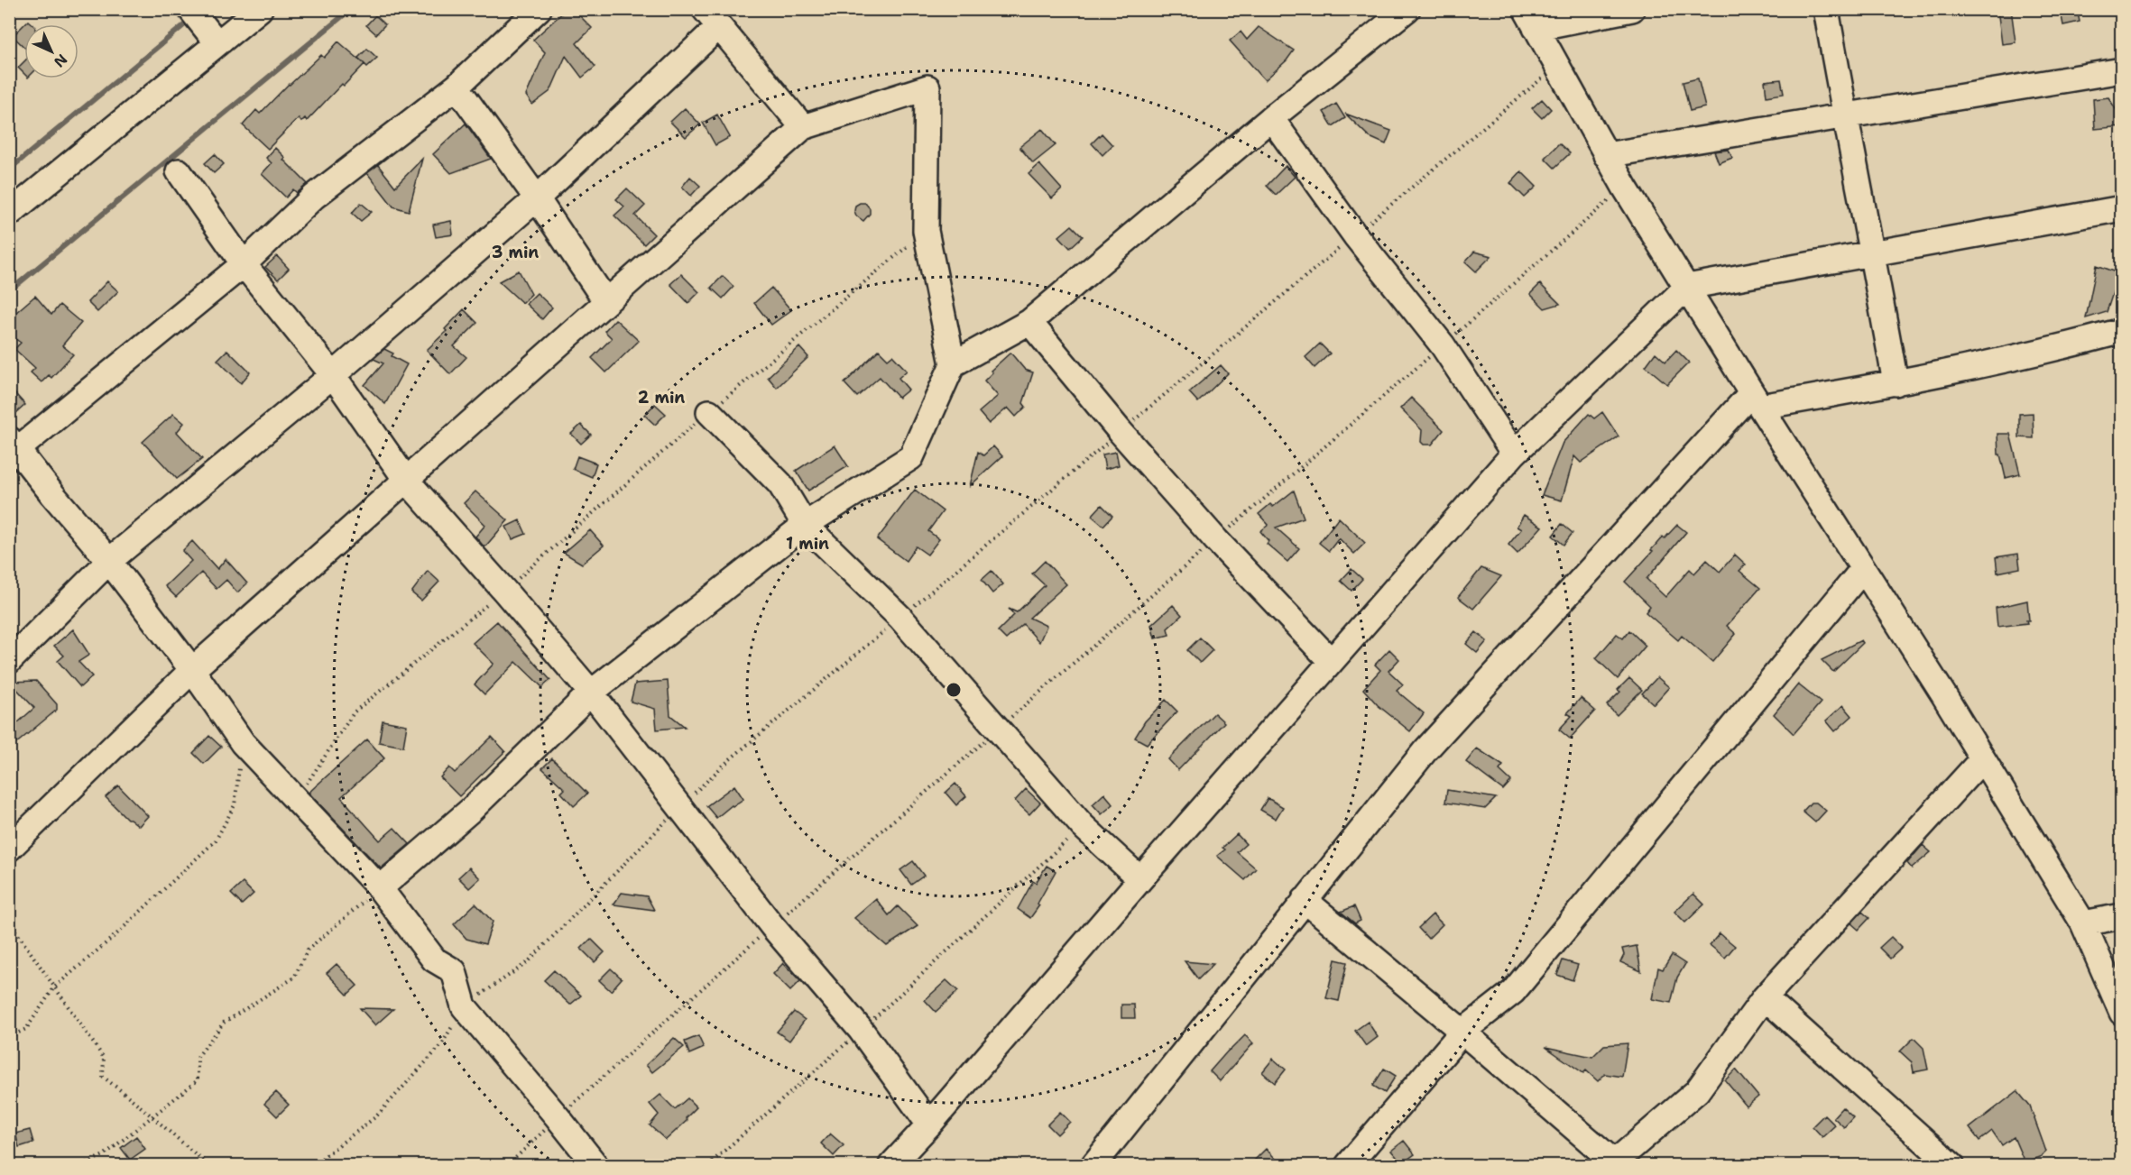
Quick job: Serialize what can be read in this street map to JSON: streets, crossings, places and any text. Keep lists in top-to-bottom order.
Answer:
{
  "north": "bottom right",
  "rings": ["3 min", "2 min", "1 min"]
}
